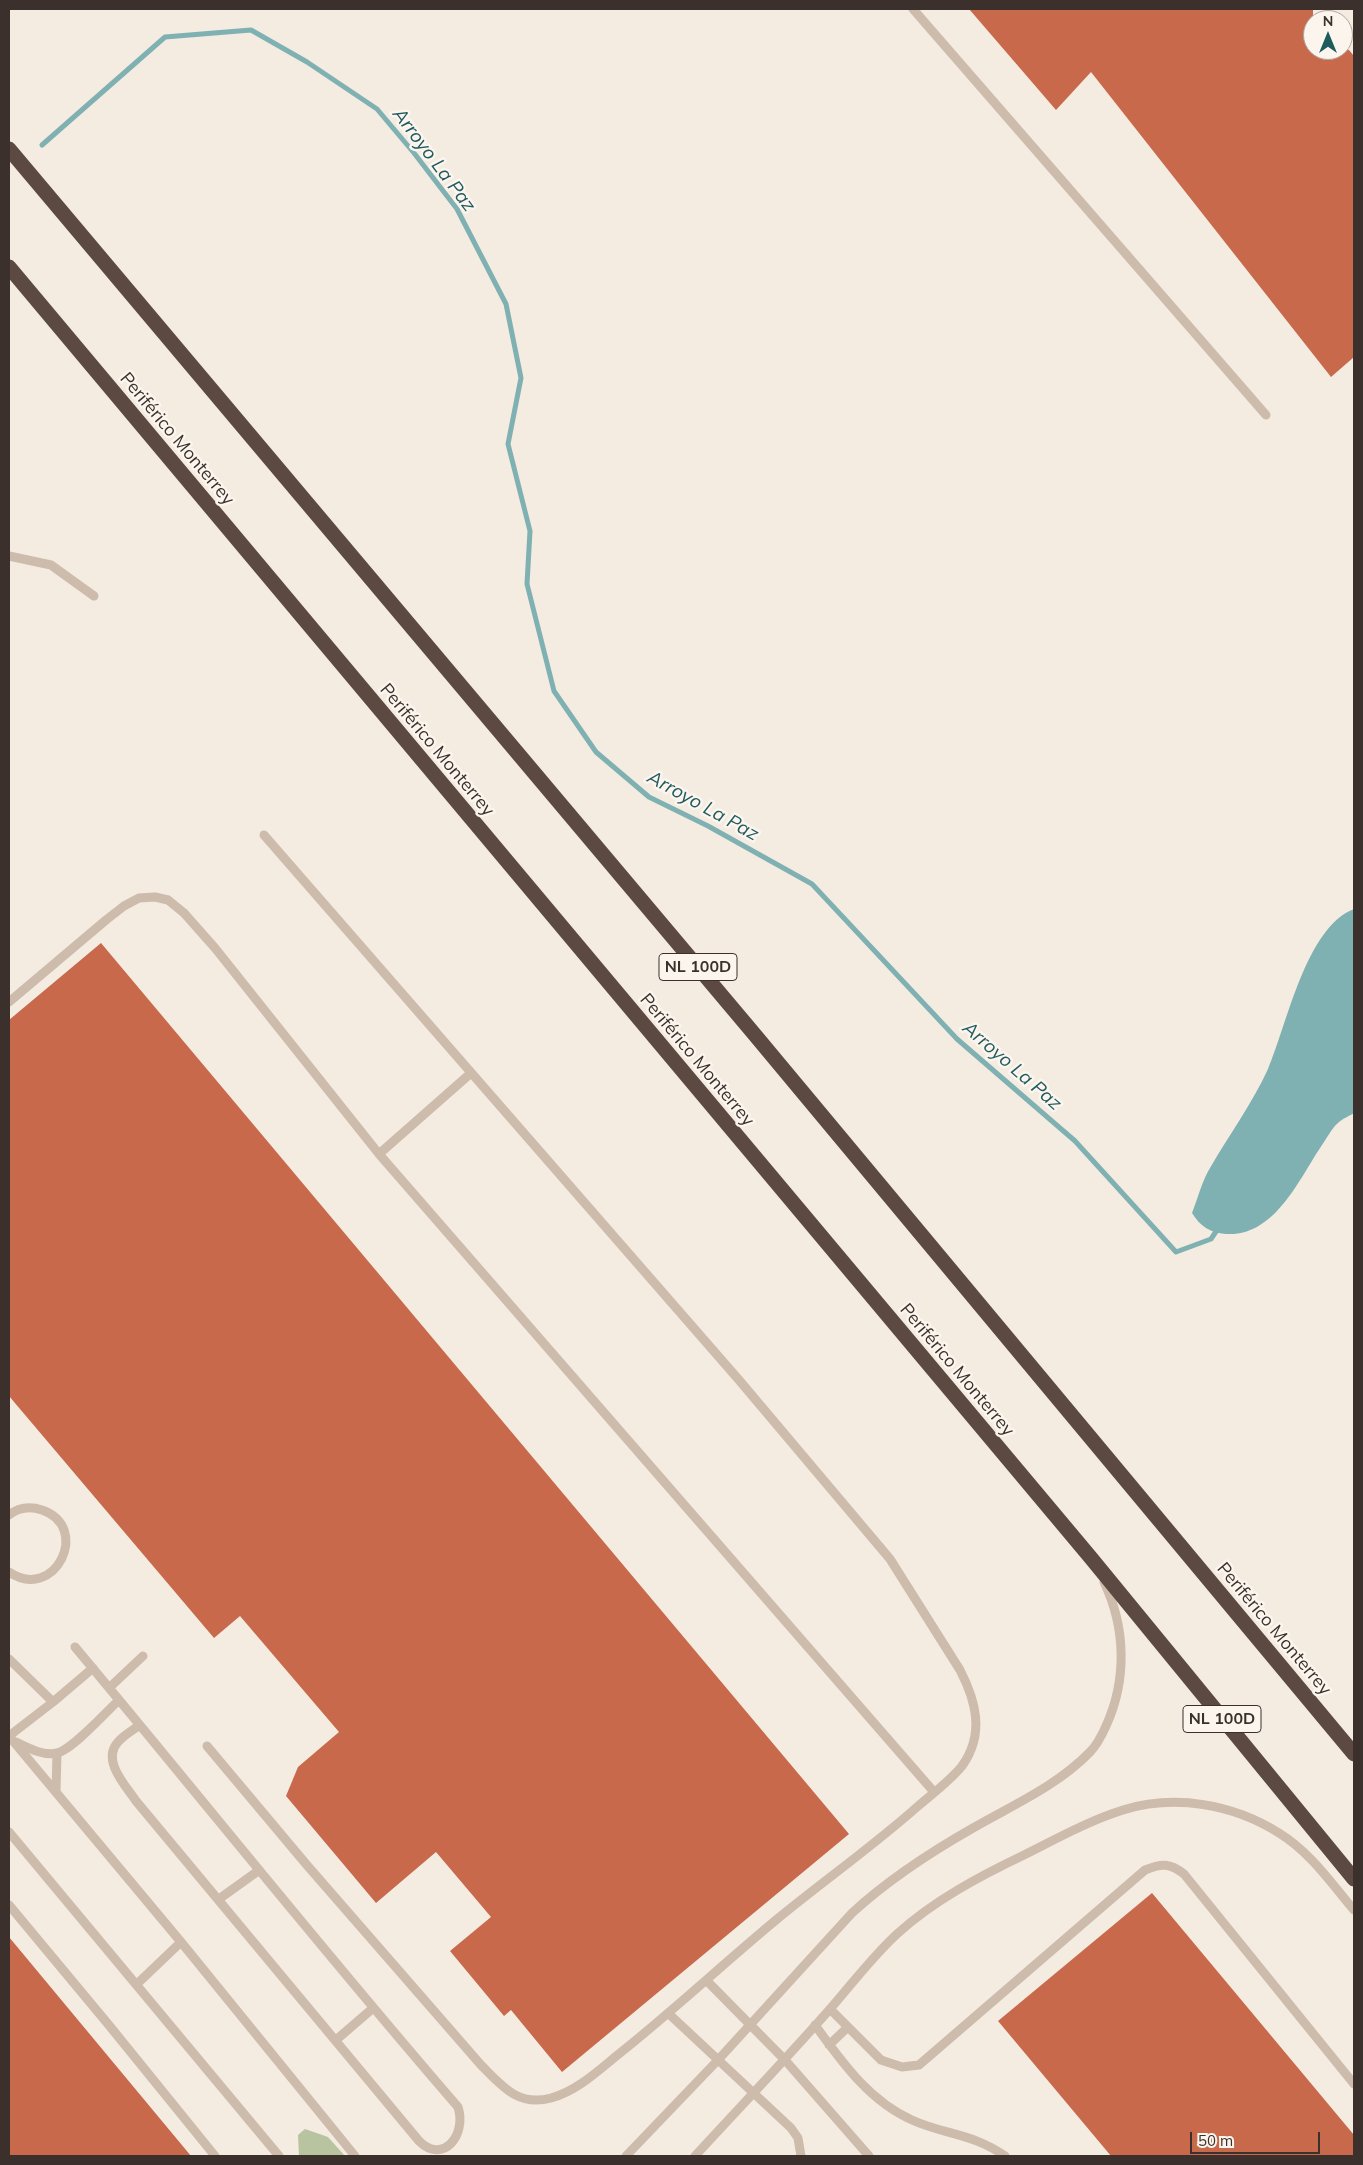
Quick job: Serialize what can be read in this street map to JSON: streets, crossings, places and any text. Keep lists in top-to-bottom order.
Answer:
{
  "streets": {
    "highway": ["Periférico Monterrey", "NL 100D"]
  },
  "water": ["Arroyo La Paz"],
  "scale_bar": "50 m",
  "north": "top"
}
